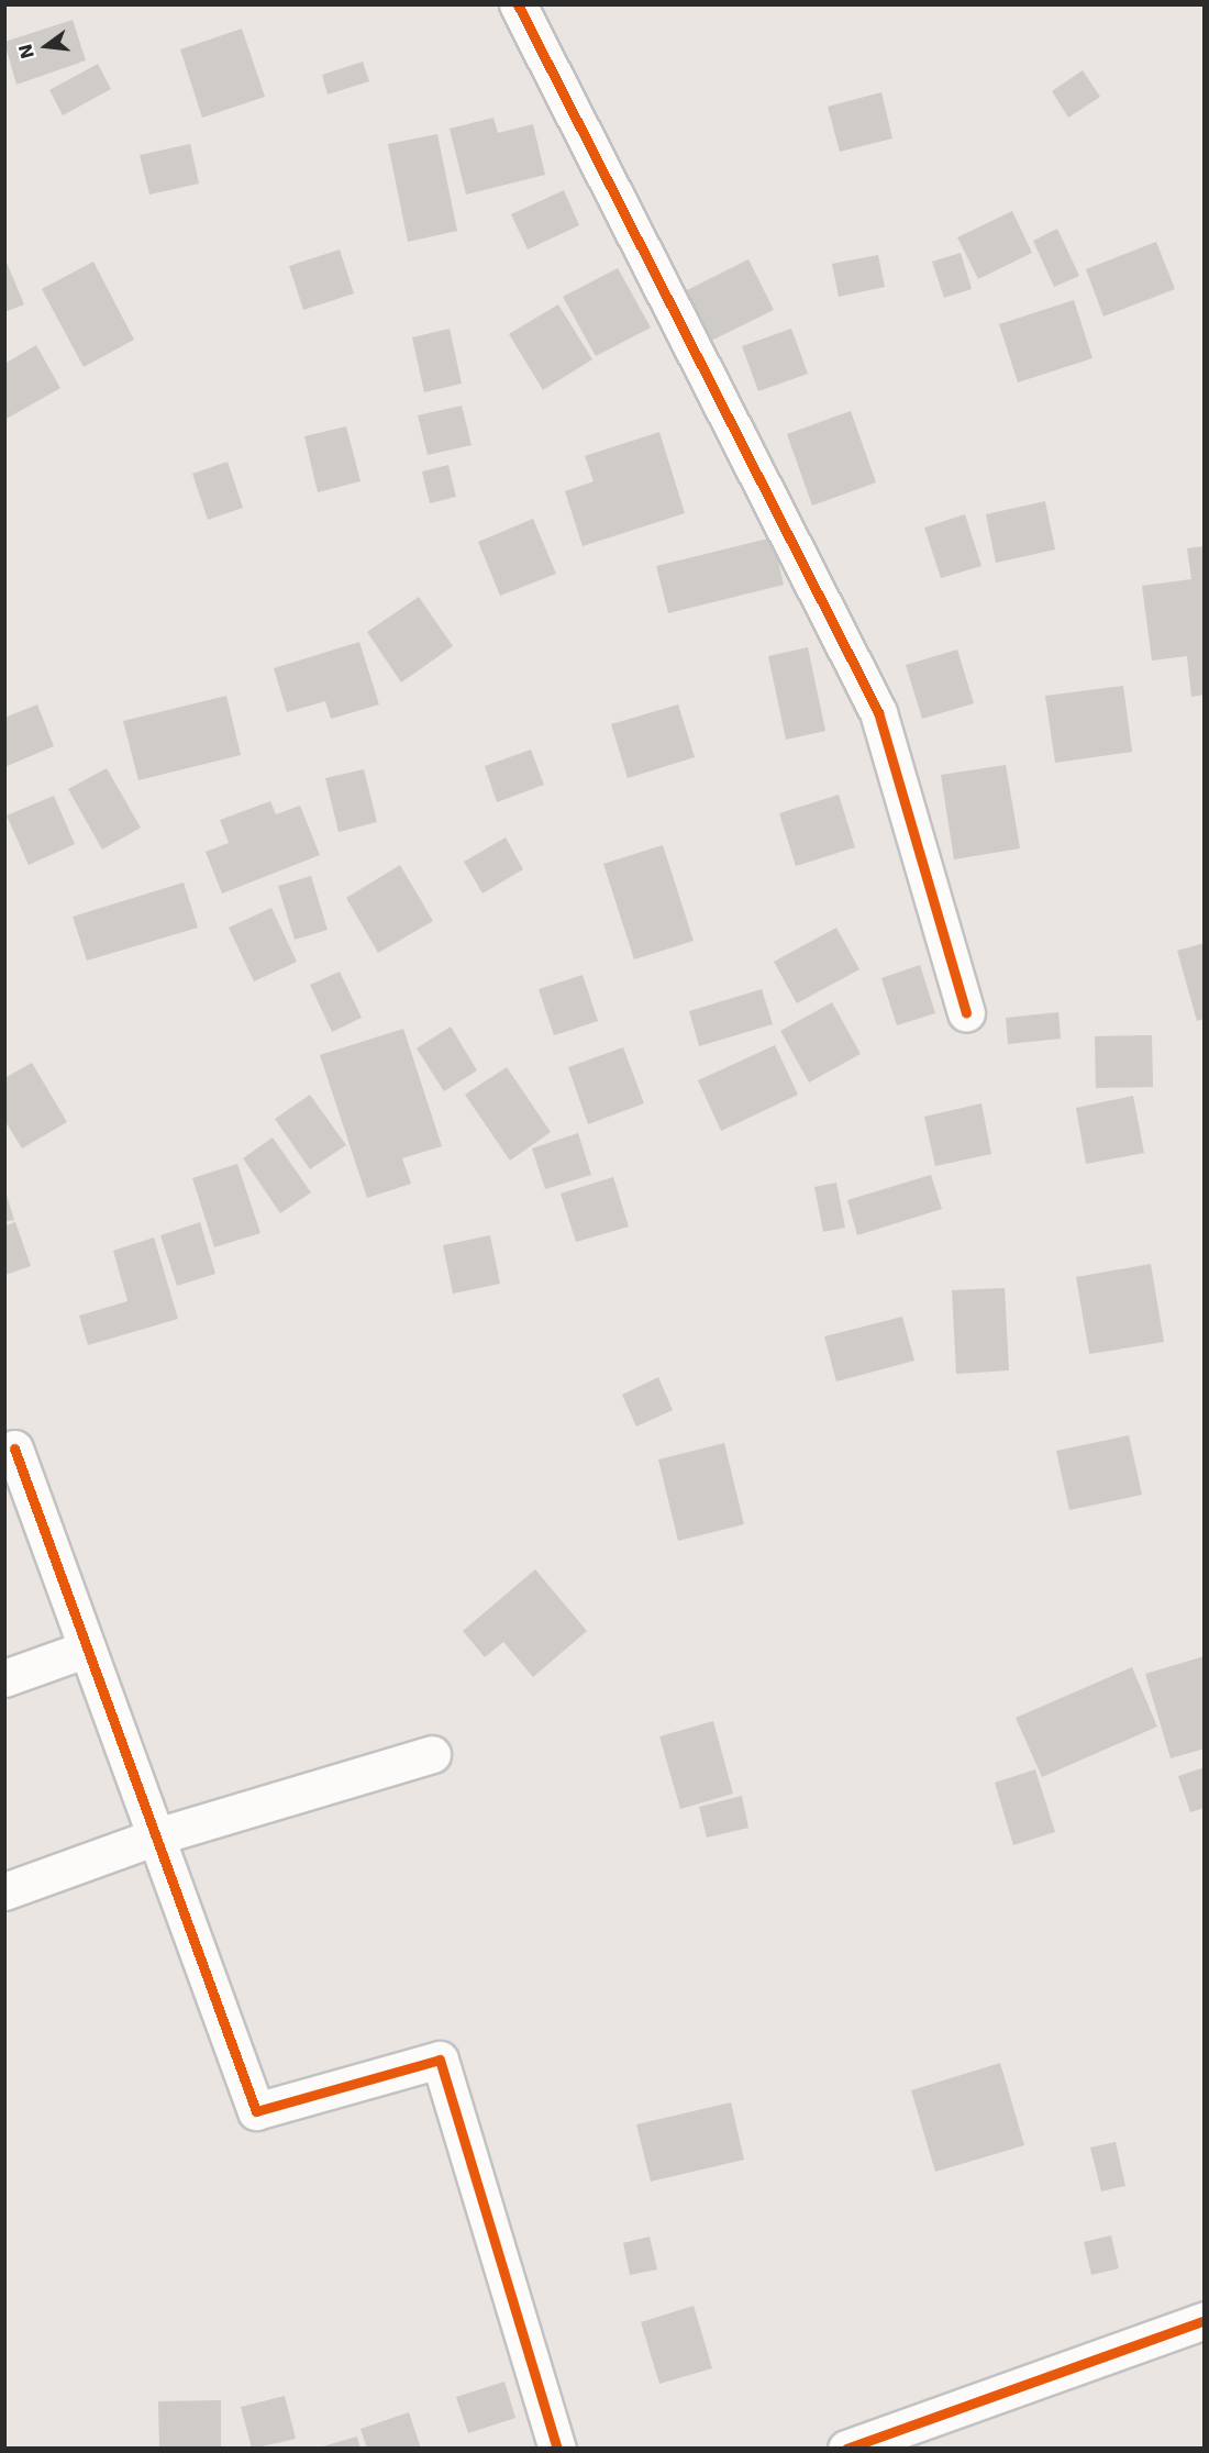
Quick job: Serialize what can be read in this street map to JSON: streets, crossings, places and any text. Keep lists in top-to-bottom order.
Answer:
{
  "north": "left"
}
